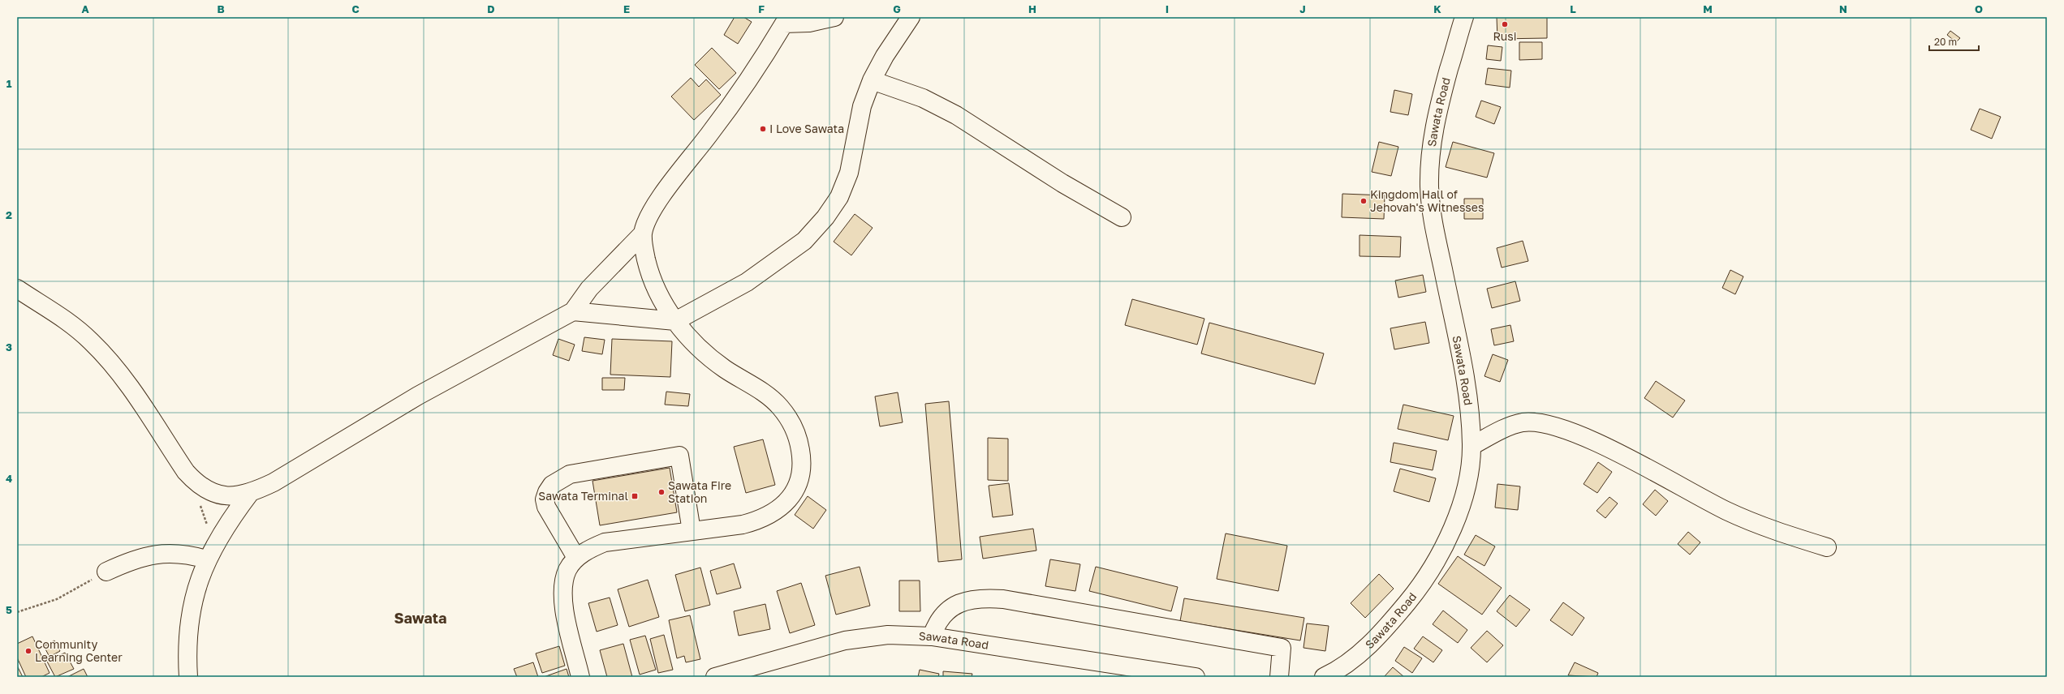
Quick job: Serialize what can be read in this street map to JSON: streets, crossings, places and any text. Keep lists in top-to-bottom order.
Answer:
{
  "streets": {
    "street": ["Sawata Road"]
  },
  "districts": ["Sawata"],
  "places": {
    "other": [
      "Rusi",
      "I Love Sawata",
      "Kingdom Hall of Jehovah's Witnesses",
      "Sawata Fire Station",
      "Community Learning Center"
    ],
    "transit": ["Sawata Terminal"]
  },
  "scale_bar": "20 m",
  "grid": {
    "columns": [
      "A",
      "B",
      "C",
      "D",
      "E",
      "F",
      "G",
      "H",
      "I",
      "J",
      "K",
      "L",
      "M",
      "N",
      "O"
    ],
    "rows": [
      "1",
      "2",
      "3",
      "4",
      "5"
    ]
  }
}
